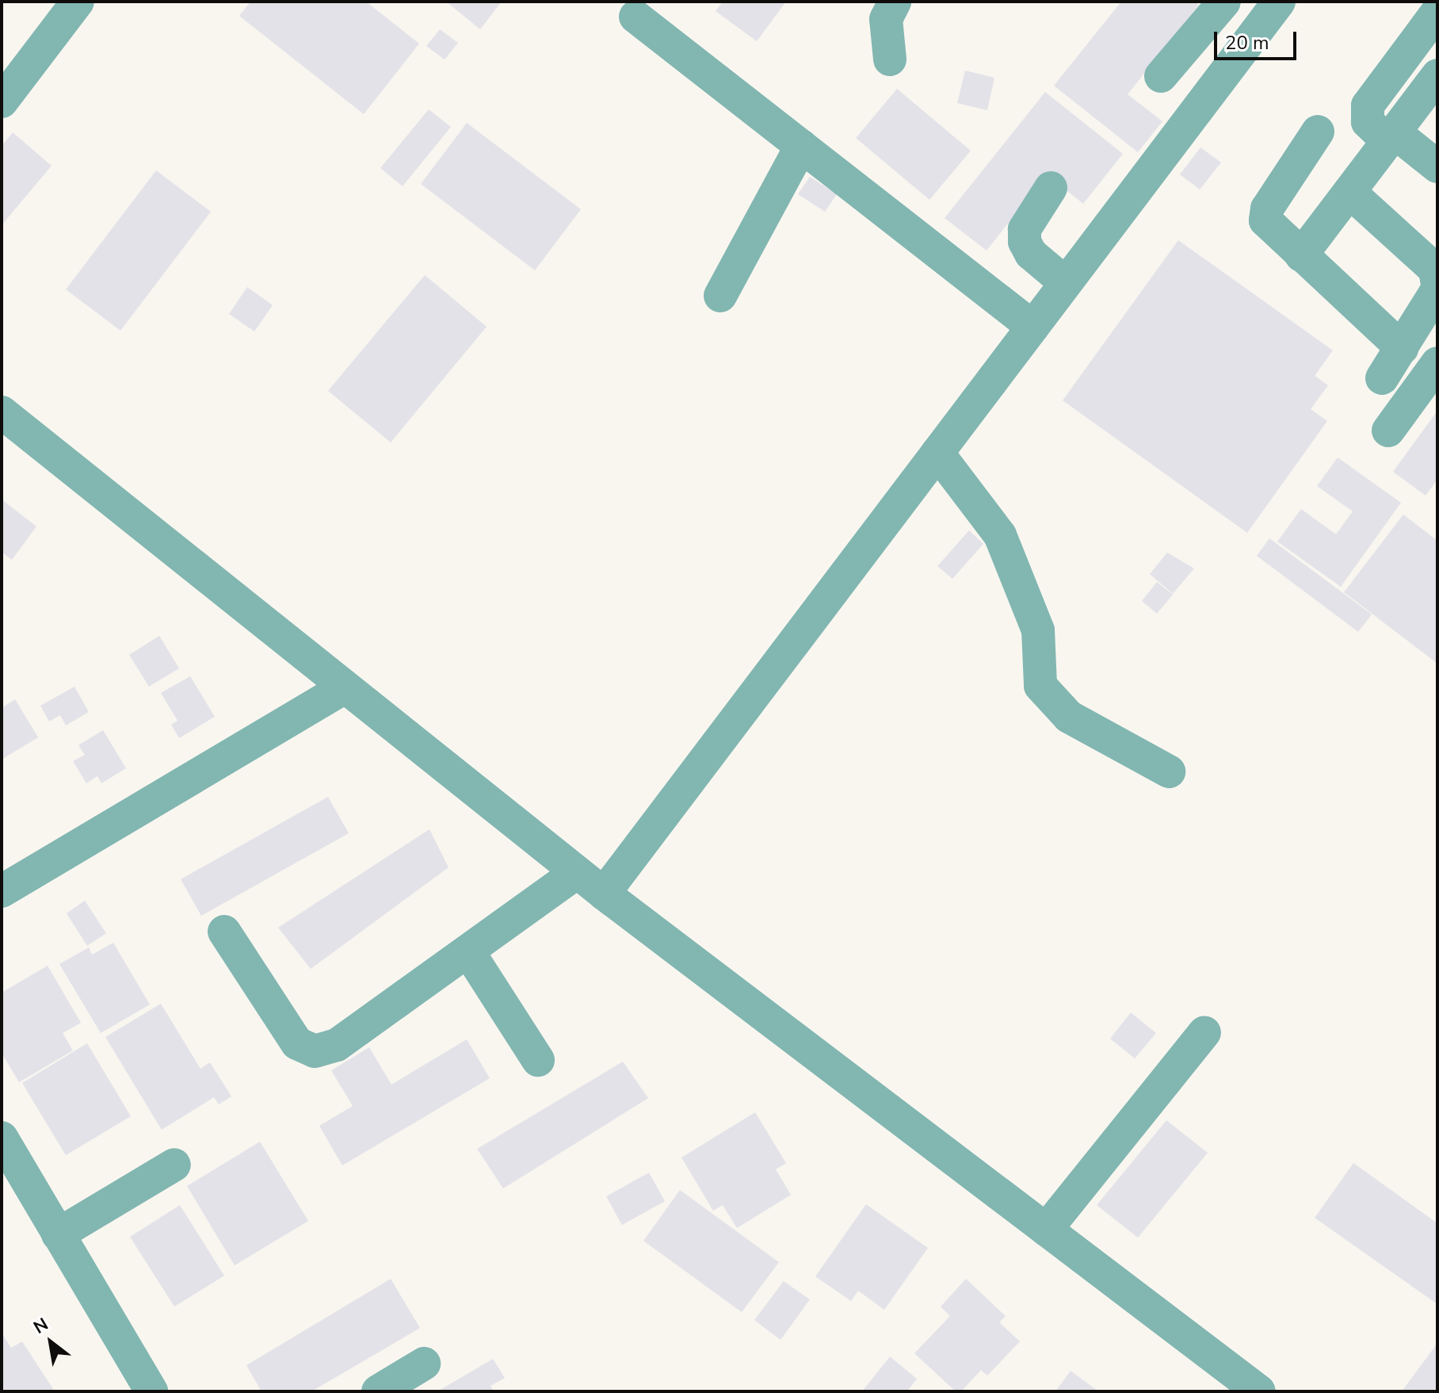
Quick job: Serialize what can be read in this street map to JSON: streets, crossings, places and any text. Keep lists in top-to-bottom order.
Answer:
{
  "scale_bar": "20 m",
  "north": "top left"
}
